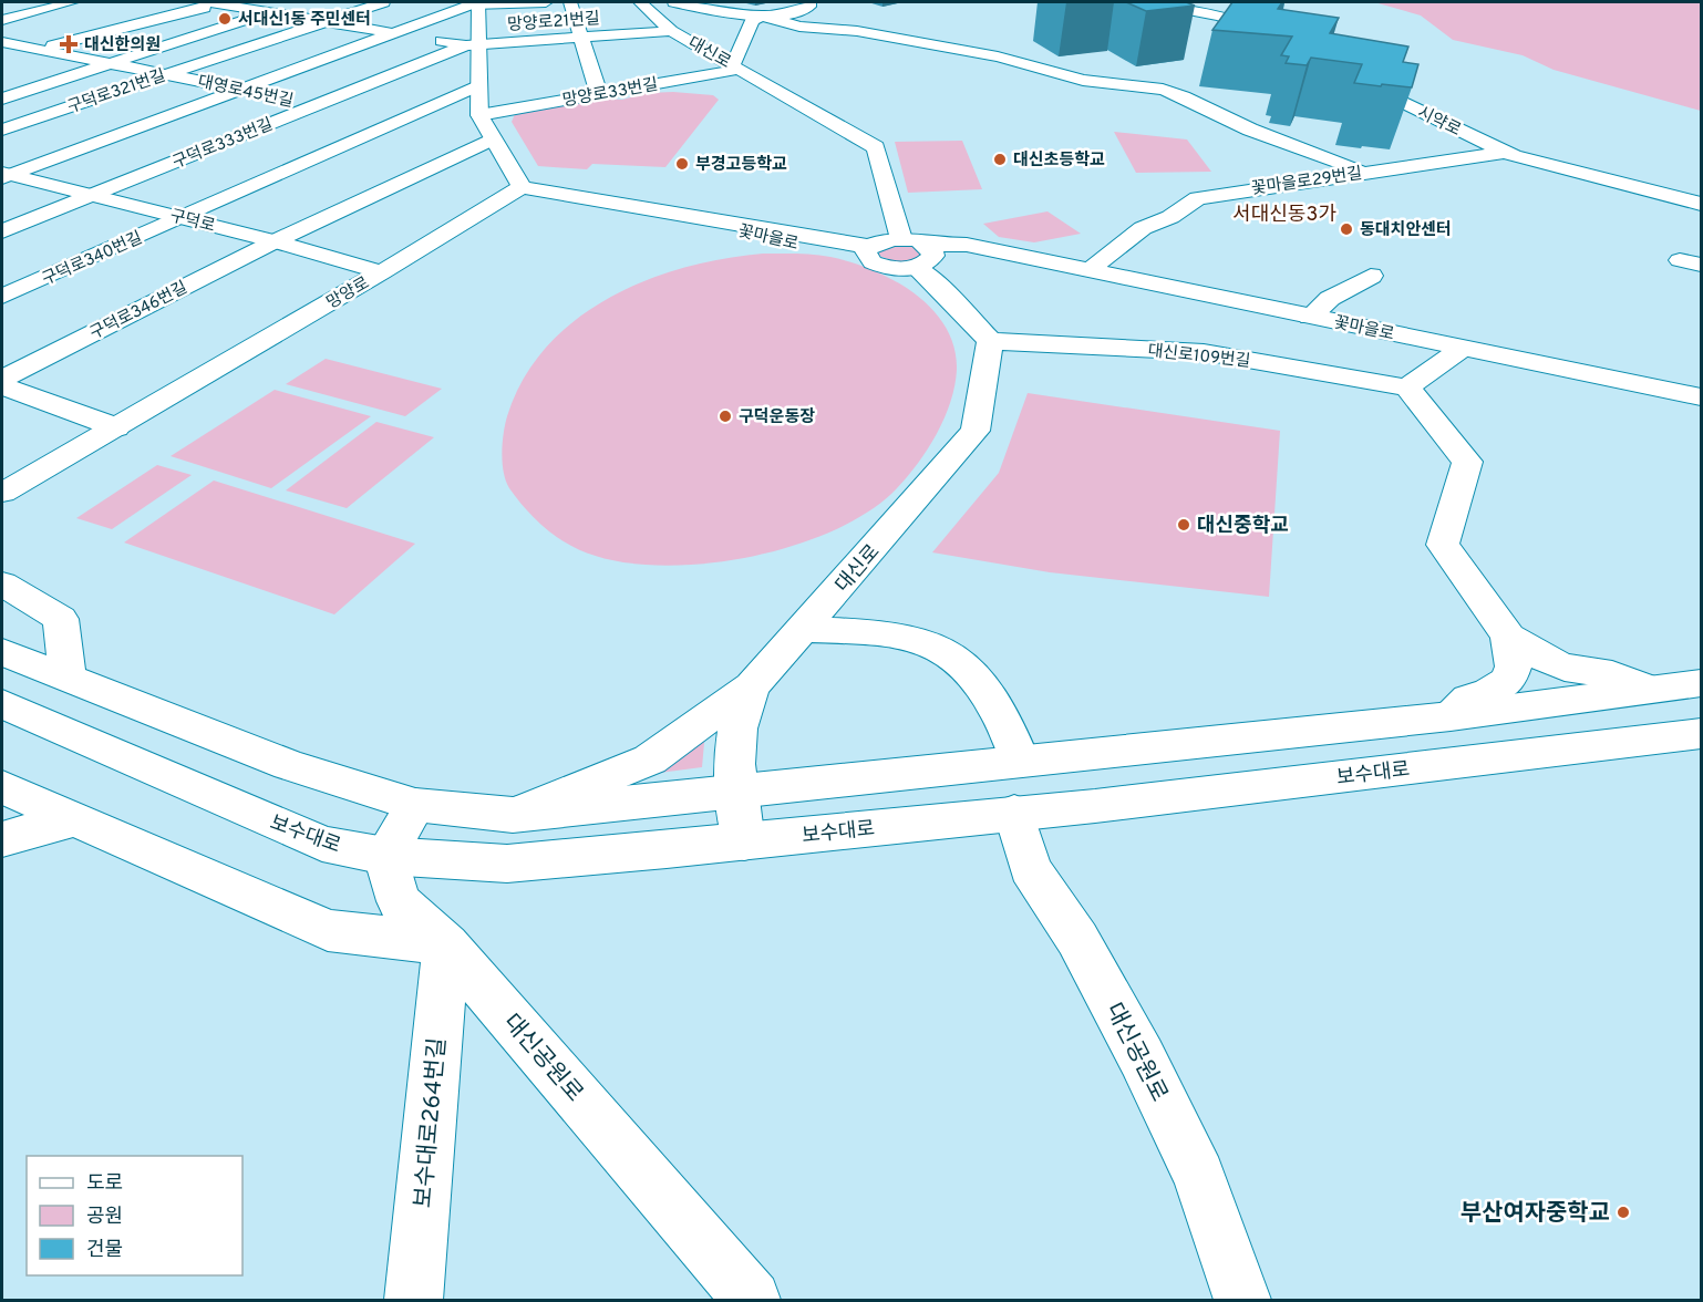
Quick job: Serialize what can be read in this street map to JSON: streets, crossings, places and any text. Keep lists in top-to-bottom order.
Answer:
{
  "streets": {
    "street": [
      "망양로21번길",
      "대신로",
      "구덕로321번길",
      "대영로45번길",
      "망양로33번길",
      "시약로",
      "구덕로333번길",
      "꽃마을로29번길",
      "구덕로",
      "꽃마을로",
      "구덕로340번길",
      "망양로",
      "구덕로346번길",
      "대신로109번길",
      "보수대로",
      "대신공원로",
      "보수대로264번길"
    ]
  },
  "crossings": [
    ["망양로21번길", "대신로"],
    ["망양로21번길", "구덕로333번길"],
    ["대신로", "망양로33번길"],
    ["대신로", "꽃마을로"],
    ["대신로", "대신로109번길"],
    ["대신로", "보수대로"],
    ["구덕로321번길", "대영로45번길"],
    ["대영로45번길", "구덕로333번길"],
    ["시약로", "꽃마을로29번길"],
    ["구덕로333번길", "구덕로"],
    ["꽃마을로29번길", "꽃마을로"],
    ["구덕로", "구덕로340번길"],
    ["구덕로", "망양로"],
    ["구덕로", "구덕로346번길"],
    ["꽃마을로", "망양로"],
    ["보수대로", "대신공원로"],
    ["대신공원로", "보수대로264번길"]
  ],
  "districts": ["서대신동3가"],
  "places": {
    "other": [
      "서대신1동 주민센터",
      "대신초등학교",
      "부경고등학교",
      "동대치안센터",
      "구덕운동장",
      "대신중학교",
      "부산여자중학교"
    ],
    "health": ["대신한의원"]
  },
  "legend": ["도로", "공원", "건물"]
}
